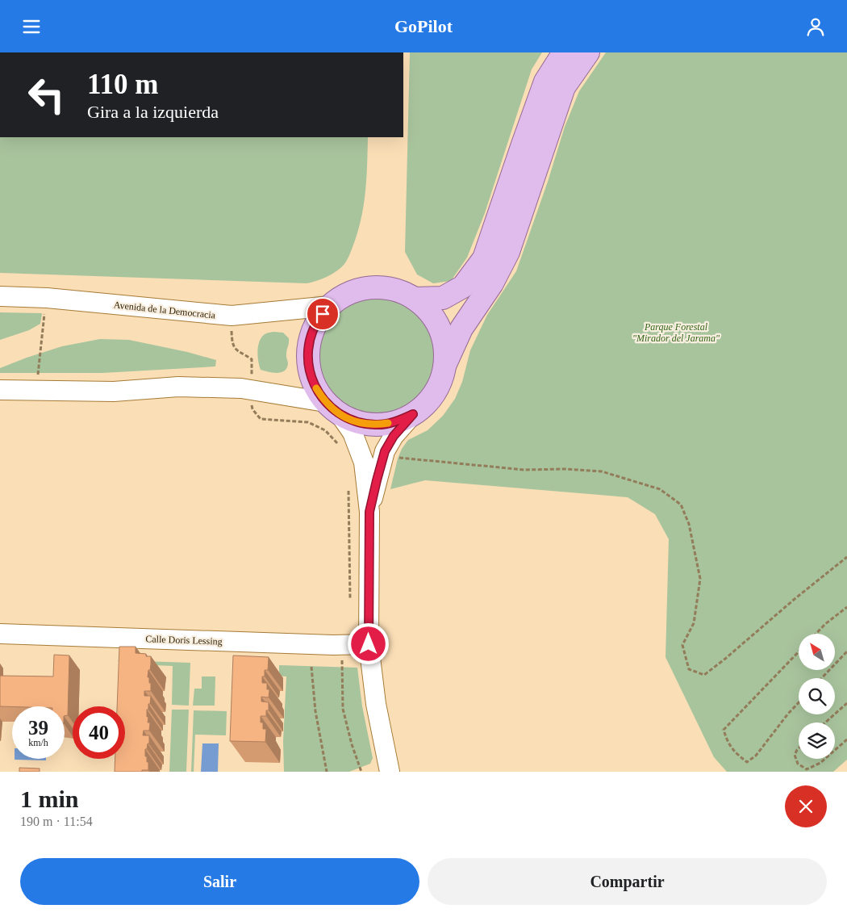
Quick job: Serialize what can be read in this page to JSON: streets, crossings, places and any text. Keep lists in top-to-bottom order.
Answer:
{
  "streets": {
    "street": ["Avenida de la Democracia", "Calle Doris Lessing"]
  },
  "parks": ["Parque Forestal \"Mirador del Jarama\""],
  "north": "top left",
  "page": {
    "header": "GoPilot",
    "turn": ["110 m", "Gira a la izquierda"],
    "speed": "39 km/h",
    "limit": "40",
    "heading": ["1 min", "190 m · 11:54"],
    "buttons": ["Salir", "Compartir"]
  }
}
